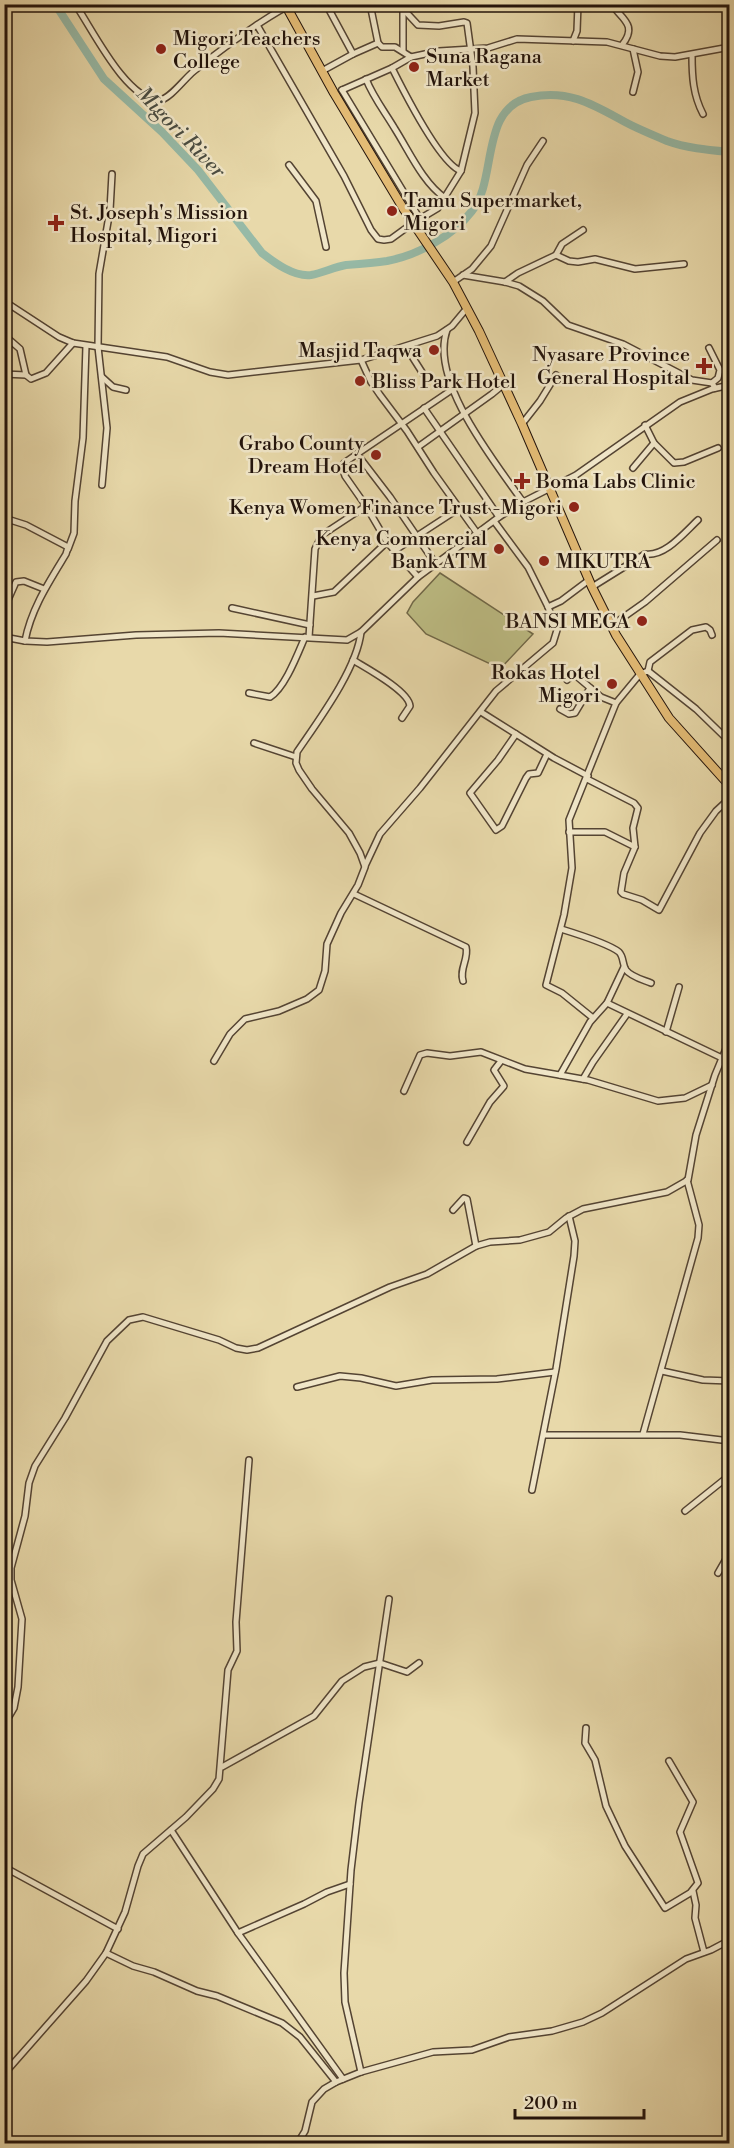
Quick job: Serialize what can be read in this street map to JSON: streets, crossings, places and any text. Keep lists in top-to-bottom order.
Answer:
{
  "water": ["Migori River"],
  "places": {
    "other": [
      "Migori Teachers College",
      "Suna Ragana Market",
      "Tamu Supermarket, Migori",
      "Masjid Taqwa",
      "Bliss Park Hotel",
      "Grabo County Dream Hotel",
      "Kenya Women Finance Trust -Migori",
      "Kenya Commercial Bank ATM",
      "MIKUTRA",
      "BANSI MEGA",
      "Rokas Hotel Migori"
    ],
    "health": ["St. Joseph's Mission Hospital, Migori", "Nyasare Province General Hospital", "Boma Labs Clinic"]
  },
  "scale_bar": "200 m"
}
